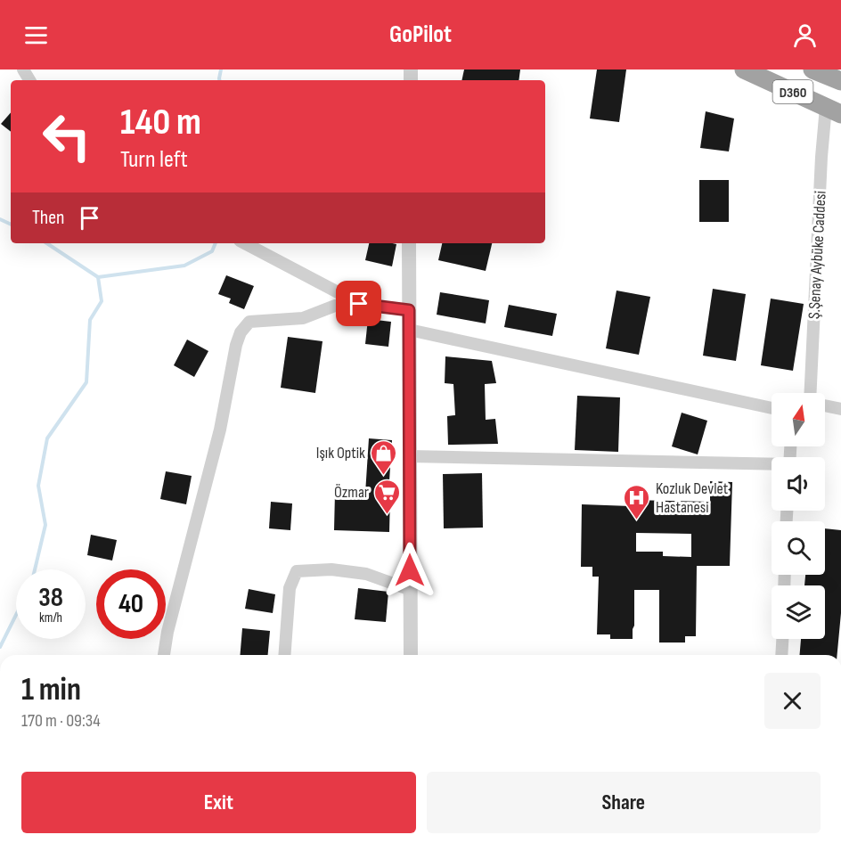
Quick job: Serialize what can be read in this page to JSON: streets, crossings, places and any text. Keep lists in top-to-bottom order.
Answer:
{
  "streets": {
    "highway": ["D360"],
    "street": ["Ş.Şenay Aybüke Caddesi"]
  },
  "crossings": [
    ["D360", "Ş.Şenay Aybüke Caddesi"]
  ],
  "places": {
    "shop": ["Işık Optik"],
    "supermarket": ["Özmar"],
    "hospital": ["Kozluk Devlet Hastanesi"]
  },
  "north": "top",
  "page": {
    "header": "GoPilot",
    "turn": ["140 m", "Turn left"],
    "then": "Then",
    "speed": "38 km/h",
    "limit": "40",
    "heading": ["1 min", "170 m · 09:34"],
    "buttons": ["Exit", "Share"]
  }
}
